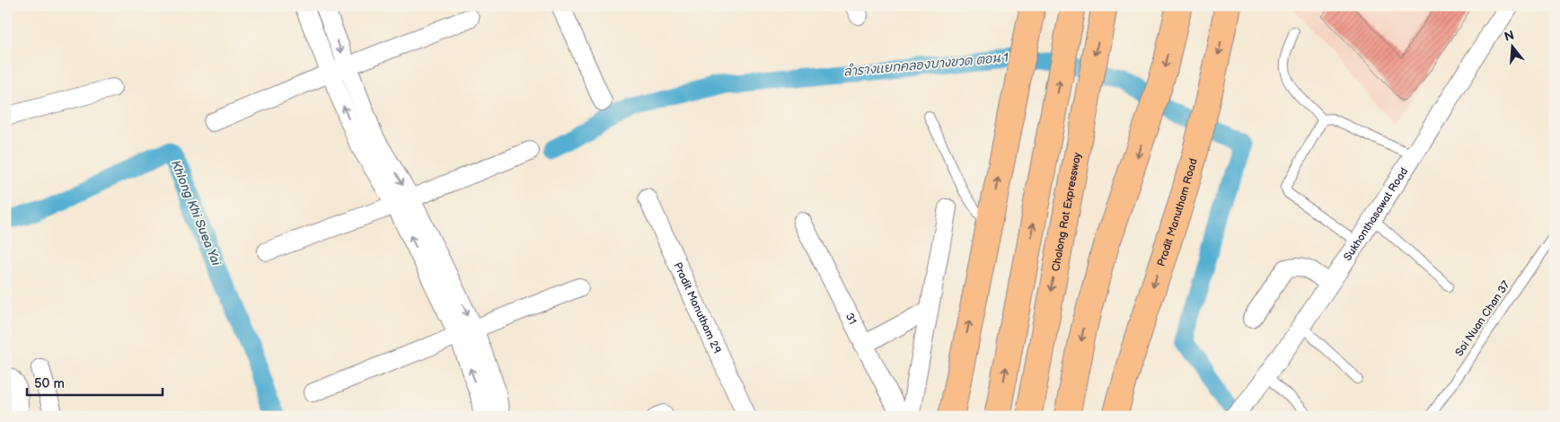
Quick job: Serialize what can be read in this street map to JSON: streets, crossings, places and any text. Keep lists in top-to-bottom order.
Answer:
{
  "streets": {
    "main road": ["Chalong Rat Expressway", "Pradit Manutham Road"],
    "street": ["Sukhonthasawat Road", "Pradit Manutham 29", "31"],
    "lane": ["Soi Nuan Chan 37"]
  },
  "water": ["ลำรางแยกคลองบางขวด ตอน 1", "Khlong Khi Suea Yai"],
  "scale_bar": "50 m",
  "north": "top"
}
